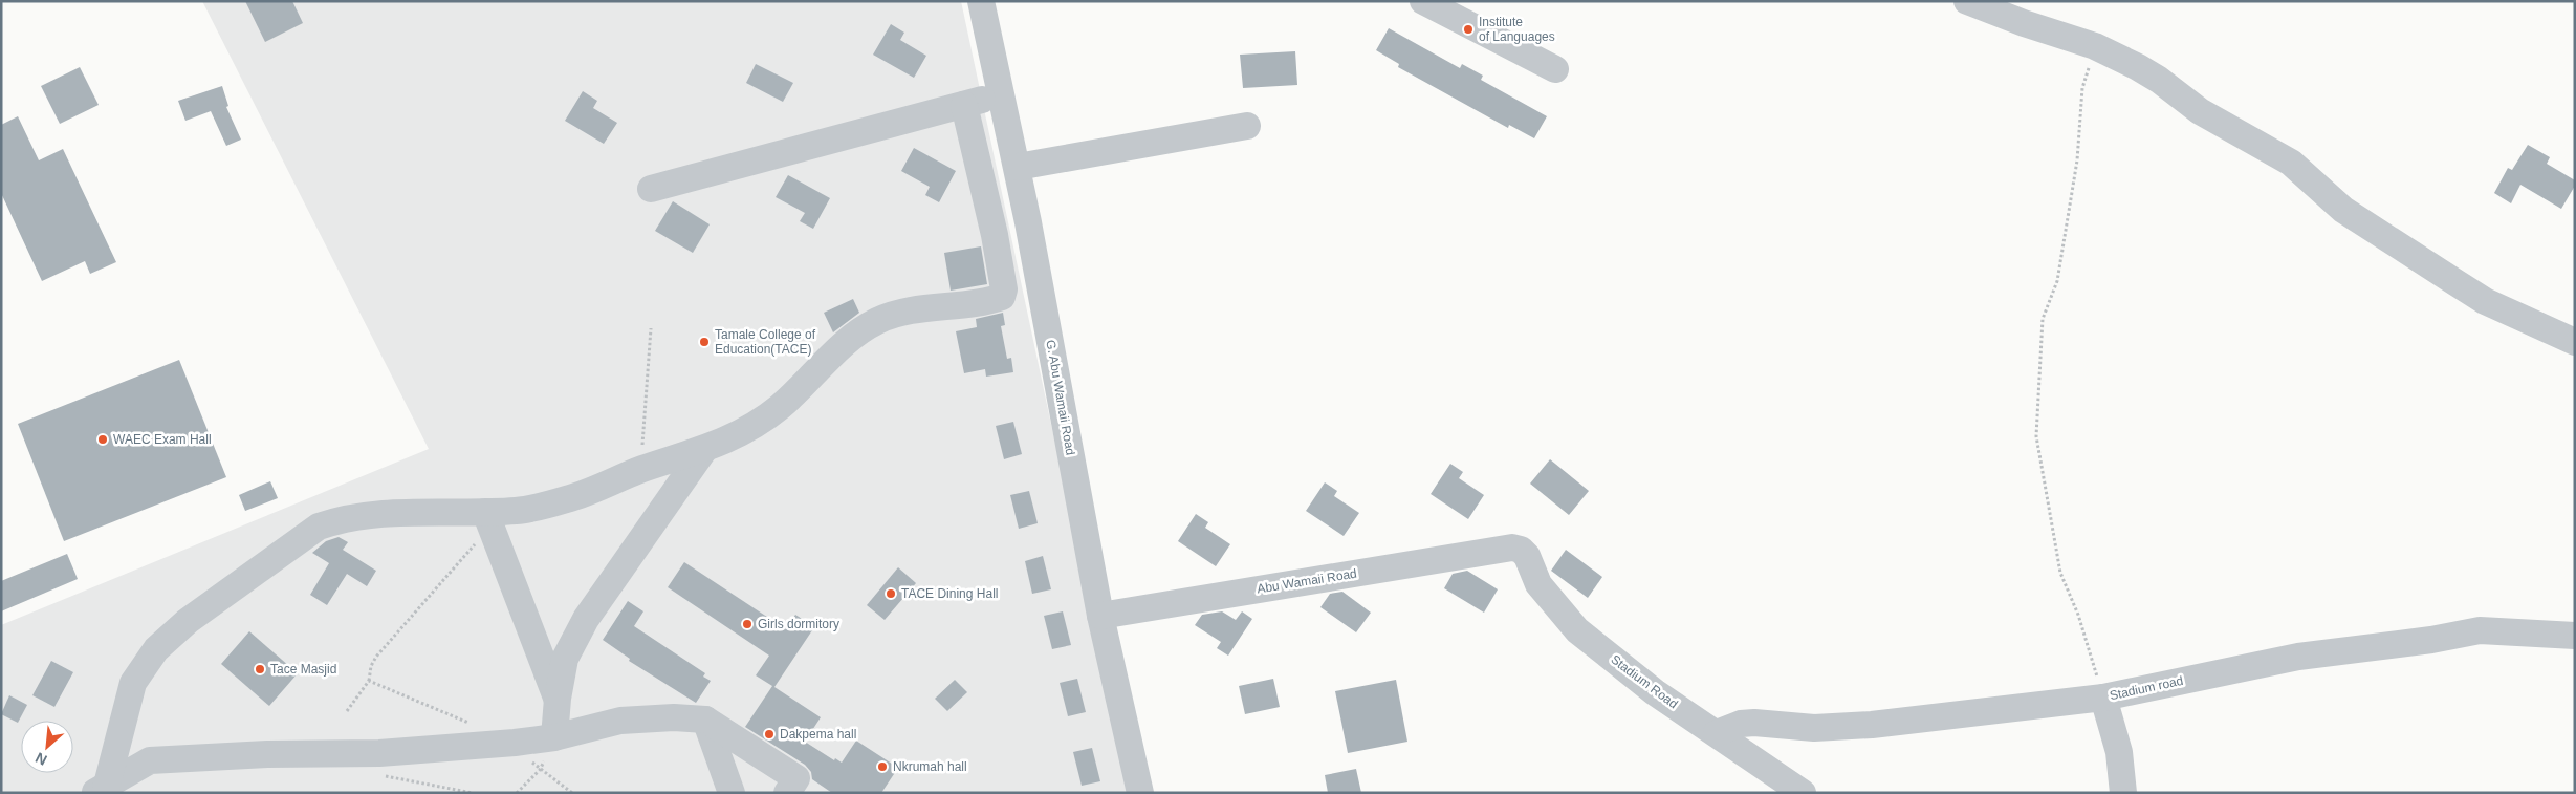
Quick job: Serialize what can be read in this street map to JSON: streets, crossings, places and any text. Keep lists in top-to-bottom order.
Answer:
{
  "streets": {
    "street": [
      "G. Abu Wamaii Road",
      "Abu Wamaii Road",
      "Stadium Road",
      "Stadium road"
    ]
  },
  "crossings": [
    ["G. Abu Wamaii Road", "Abu Wamaii Road"],
    ["Abu Wamaii Road", "Stadium Road"],
    ["Stadium Road", "Stadium road"]
  ],
  "places": [
    "Institute of Languages",
    "Tamale College of Education(TACE)",
    "WAEC Exam Hall",
    "TACE Dining Hall",
    "Girls dormitory",
    "Tace Masjid",
    "Dakpema hall",
    "Nkrumah hall"
  ],
  "north": "bottom left"
}
